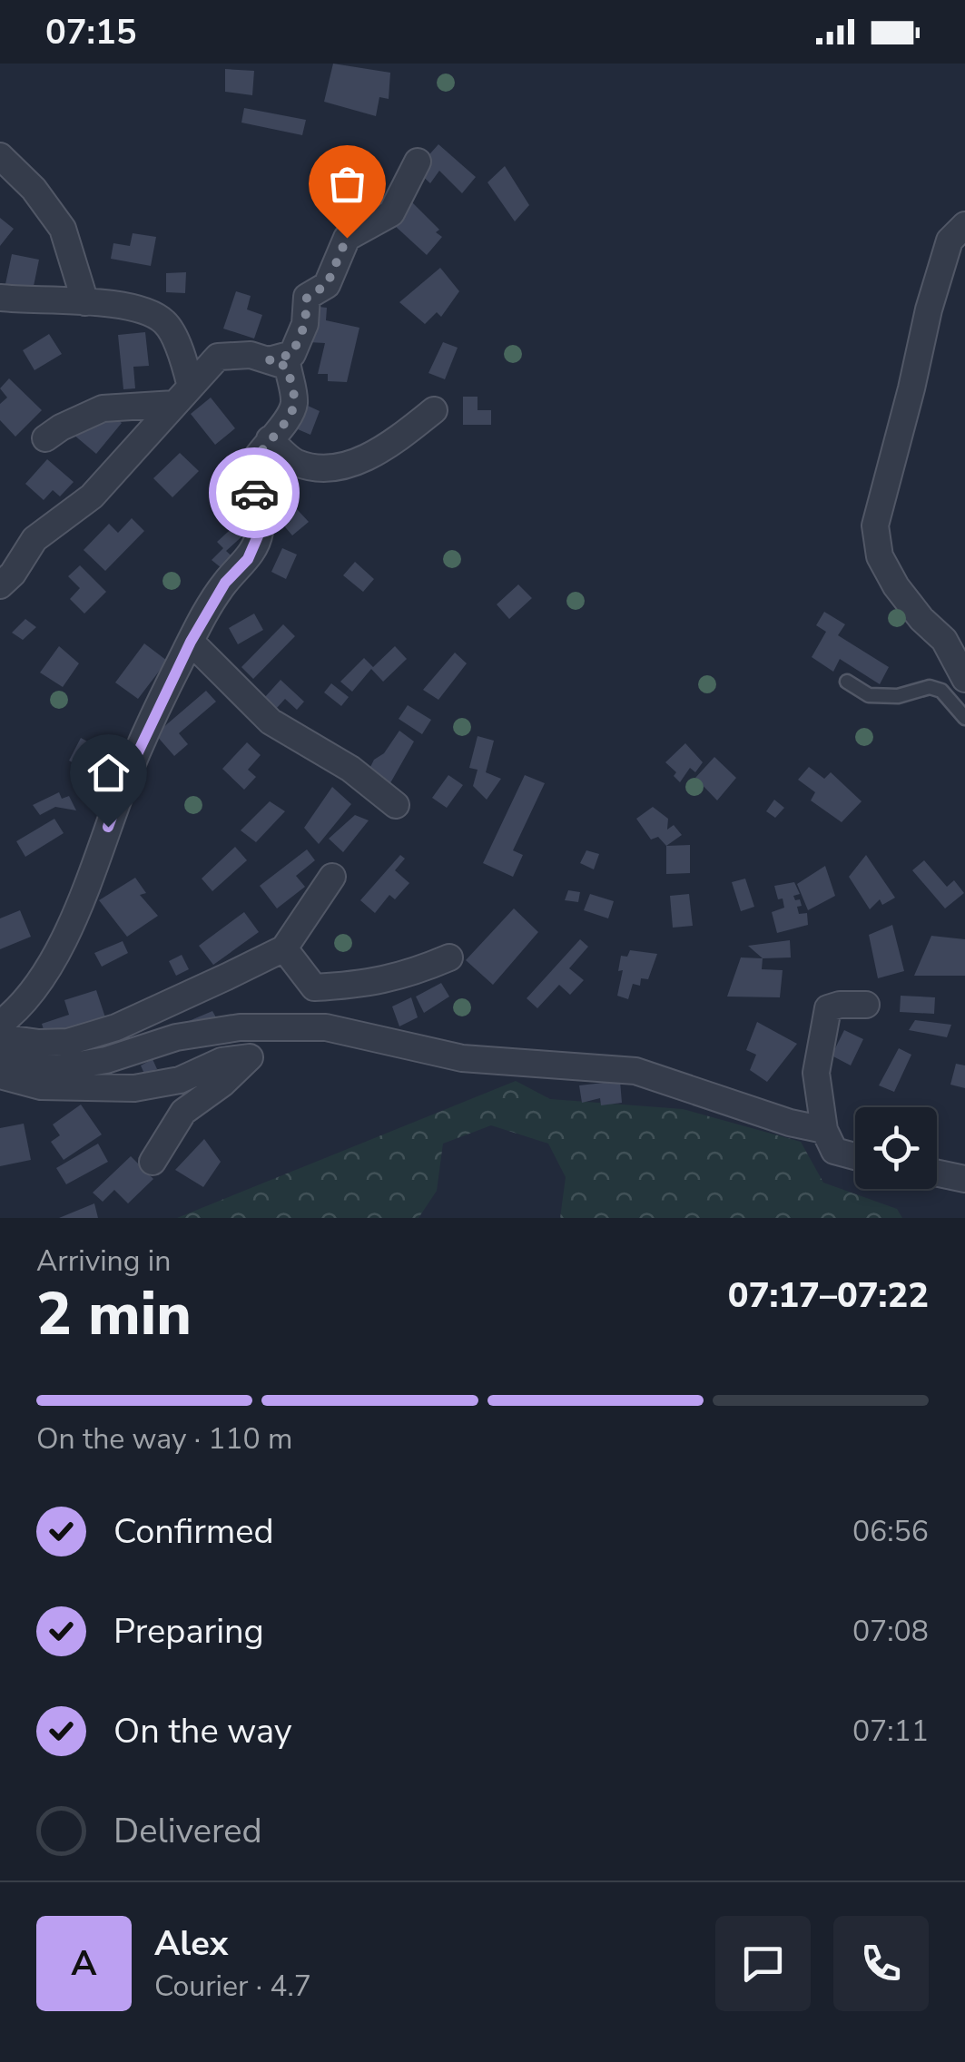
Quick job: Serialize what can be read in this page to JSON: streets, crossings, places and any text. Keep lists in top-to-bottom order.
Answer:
{
  "page": {
    "status": "07:15",
    "heading": ["2 min", "Arriving in", "07:17–07:22"],
    "panel": ["Alex", "Courier · 4.7"],
    "bar": "On the way · 110 m",
    "list": [
      ["Confirmed", "06:56"],
      ["Preparing", "07:08"],
      ["On the way", "07:11"],
      "Delivered"
    ],
    "round": "A"
  }
}
